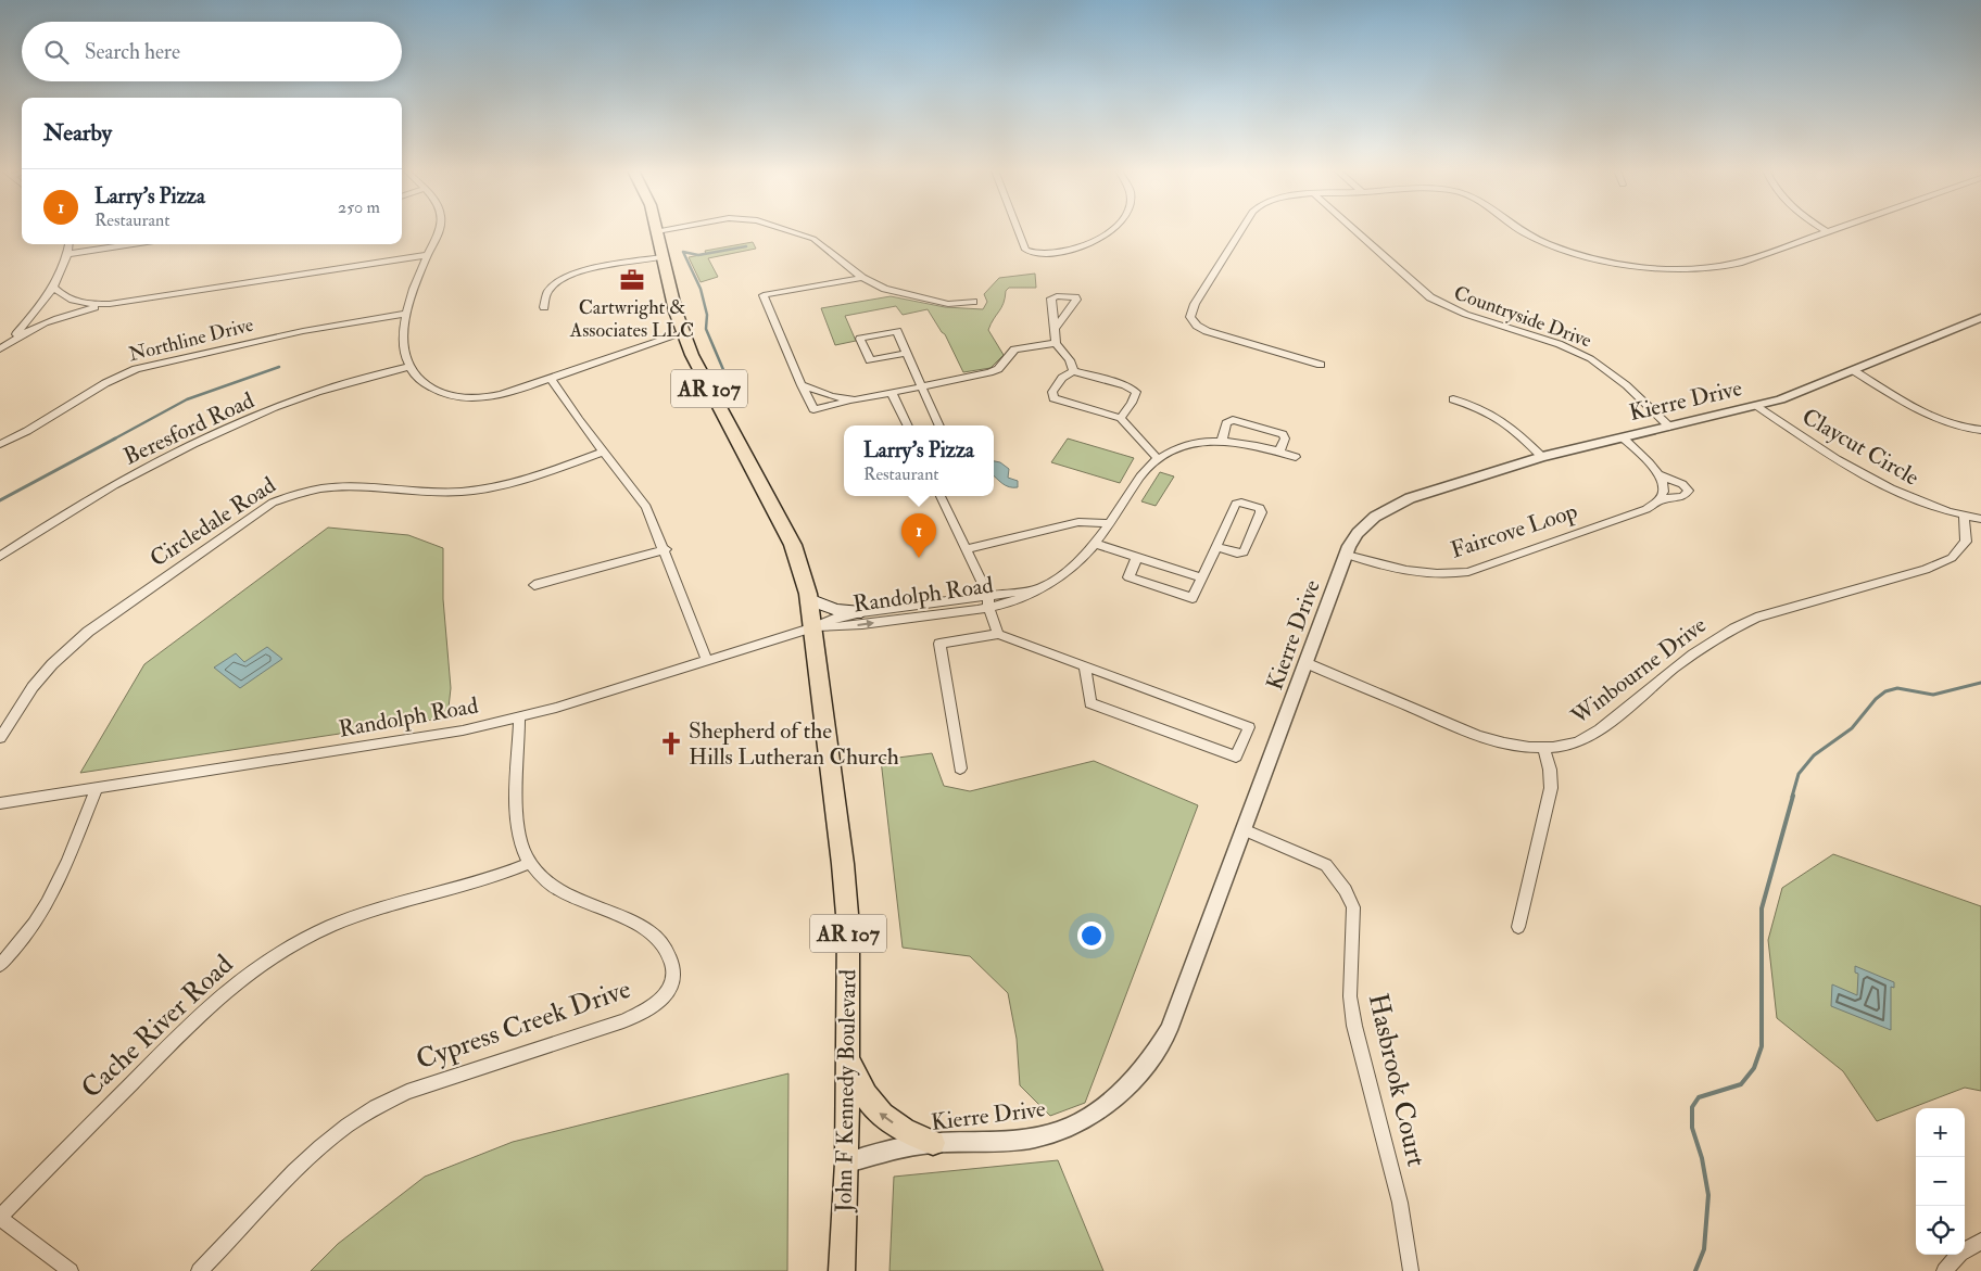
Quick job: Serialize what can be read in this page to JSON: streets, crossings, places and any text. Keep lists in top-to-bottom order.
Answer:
{
  "streets": {
    "main road": ["AR 107", "John F Kennedy Boulevard"],
    "street": [
      "Countryside Drive",
      "Northline Drive",
      "Kierre Drive",
      "Beresford Road",
      "Claycut Circle",
      "Circledale Road",
      "Faircove Loop",
      "Randolph Road",
      "Winbourne Drive",
      "Cypress Creek Drive",
      "Cache River Road",
      "Hasbrook Court"
    ]
  },
  "crossings": [
    ["Countryside Drive", "Kierre Drive"],
    ["Kierre Drive", "Claycut Circle"],
    ["Kierre Drive", "Faircove Loop"],
    ["Kierre Drive", "Winbourne Drive"],
    ["Kierre Drive", "Hasbrook Court"],
    ["Kierre Drive", "John F Kennedy Boulevard"],
    ["Claycut Circle", "Winbourne Drive"],
    ["Randolph Road", "Cypress Creek Drive"],
    ["Randolph Road", "John F Kennedy Boulevard"],
    ["Cypress Creek Drive", "Cache River Road"]
  ],
  "places": {
    "office": ["Cartwright & Associates LLC"],
    "church": ["Shepherd of the Hills Lutheran Church"]
  },
  "page": {
    "search": "Search here",
    "heading": "Nearby",
    "list": [
      {
        "mark": "1",
        "name": "Larry's Pizza",
        "note": "Restaurant",
        "value": "250 m"
      }
    ],
    "popup": ["Larry's Pizza", "Restaurant"],
    "pins": "1",
    "map_buttons": ["+", "−"]
  }
}
